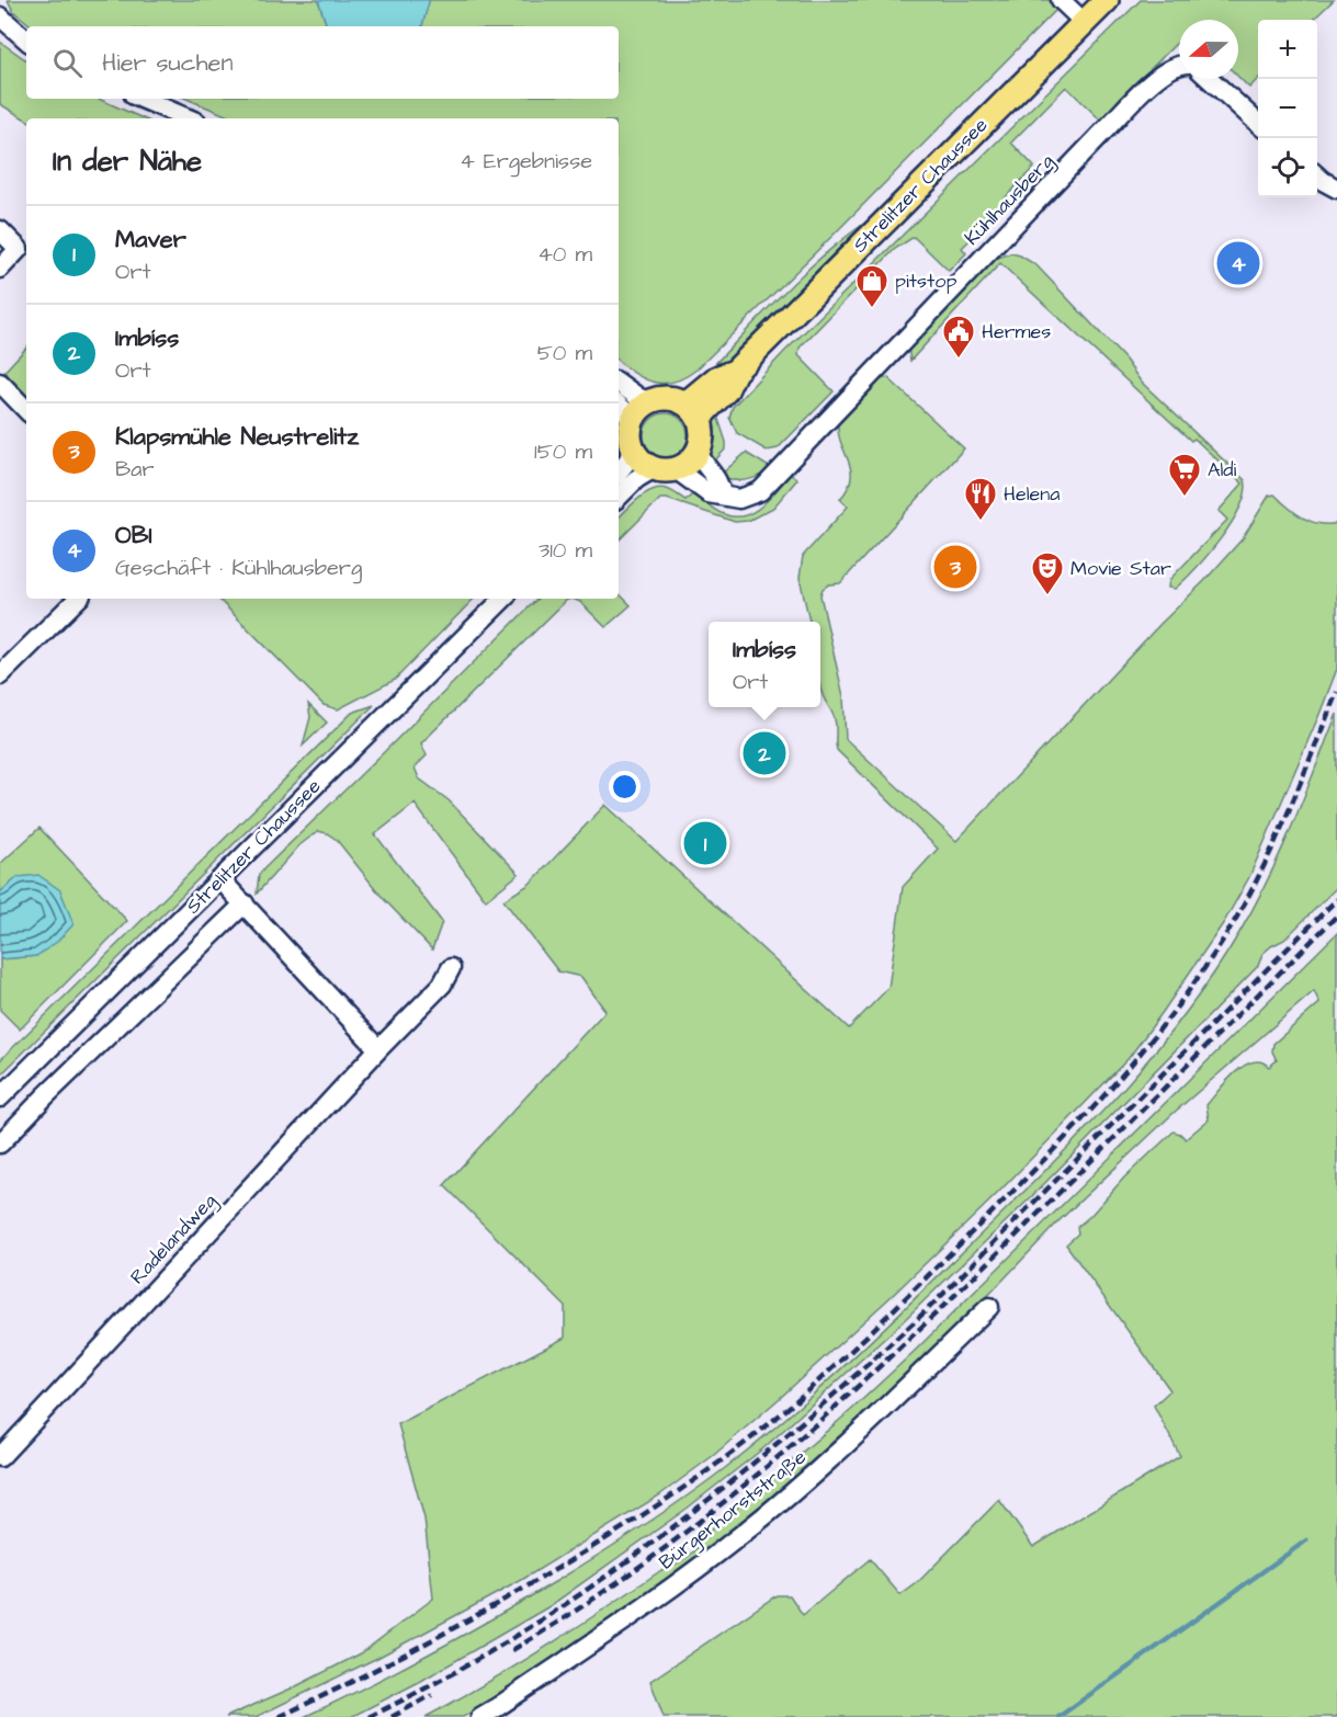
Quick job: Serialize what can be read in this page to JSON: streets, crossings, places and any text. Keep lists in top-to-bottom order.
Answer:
{
  "streets": {
    "main road": ["Strelitzer Chaussee"],
    "street": ["Kühlhausberg", "Radelandweg", "Bürgerhorststraße"]
  },
  "crossings": [
    ["Strelitzer Chaussee", "Kühlhausberg"]
  ],
  "places": {
    "shop": ["pitstop"],
    "public building": ["Hermes"],
    "supermarket": ["Aldi"],
    "restaurant": ["Helena"],
    "theatre": ["Movie Star"]
  },
  "north": "left",
  "page": {
    "map_buttons": ["+", "−"],
    "search": "Hier suchen",
    "heading": ["In der Nähe", "4 Ergebnisse"],
    "list": [
      {
        "mark": "1",
        "name": "Maver",
        "note": "Ort",
        "value": "40 m"
      },
      {
        "mark": "2",
        "name": "Imbíss",
        "note": "Ort",
        "value": "50 m"
      },
      {
        "mark": "3",
        "name": "Klapsmühle Neustrelitz",
        "note": "Bar",
        "value": "150 m"
      },
      {
        "mark": "4",
        "name": "OBI",
        "note": "Geschäft · Kühlhausberg",
        "value": "310 m"
      }
    ],
    "pins": [
      "4",
      "3",
      "2",
      "1"
    ],
    "popup": ["Imbíss", "Ort"]
  }
}
